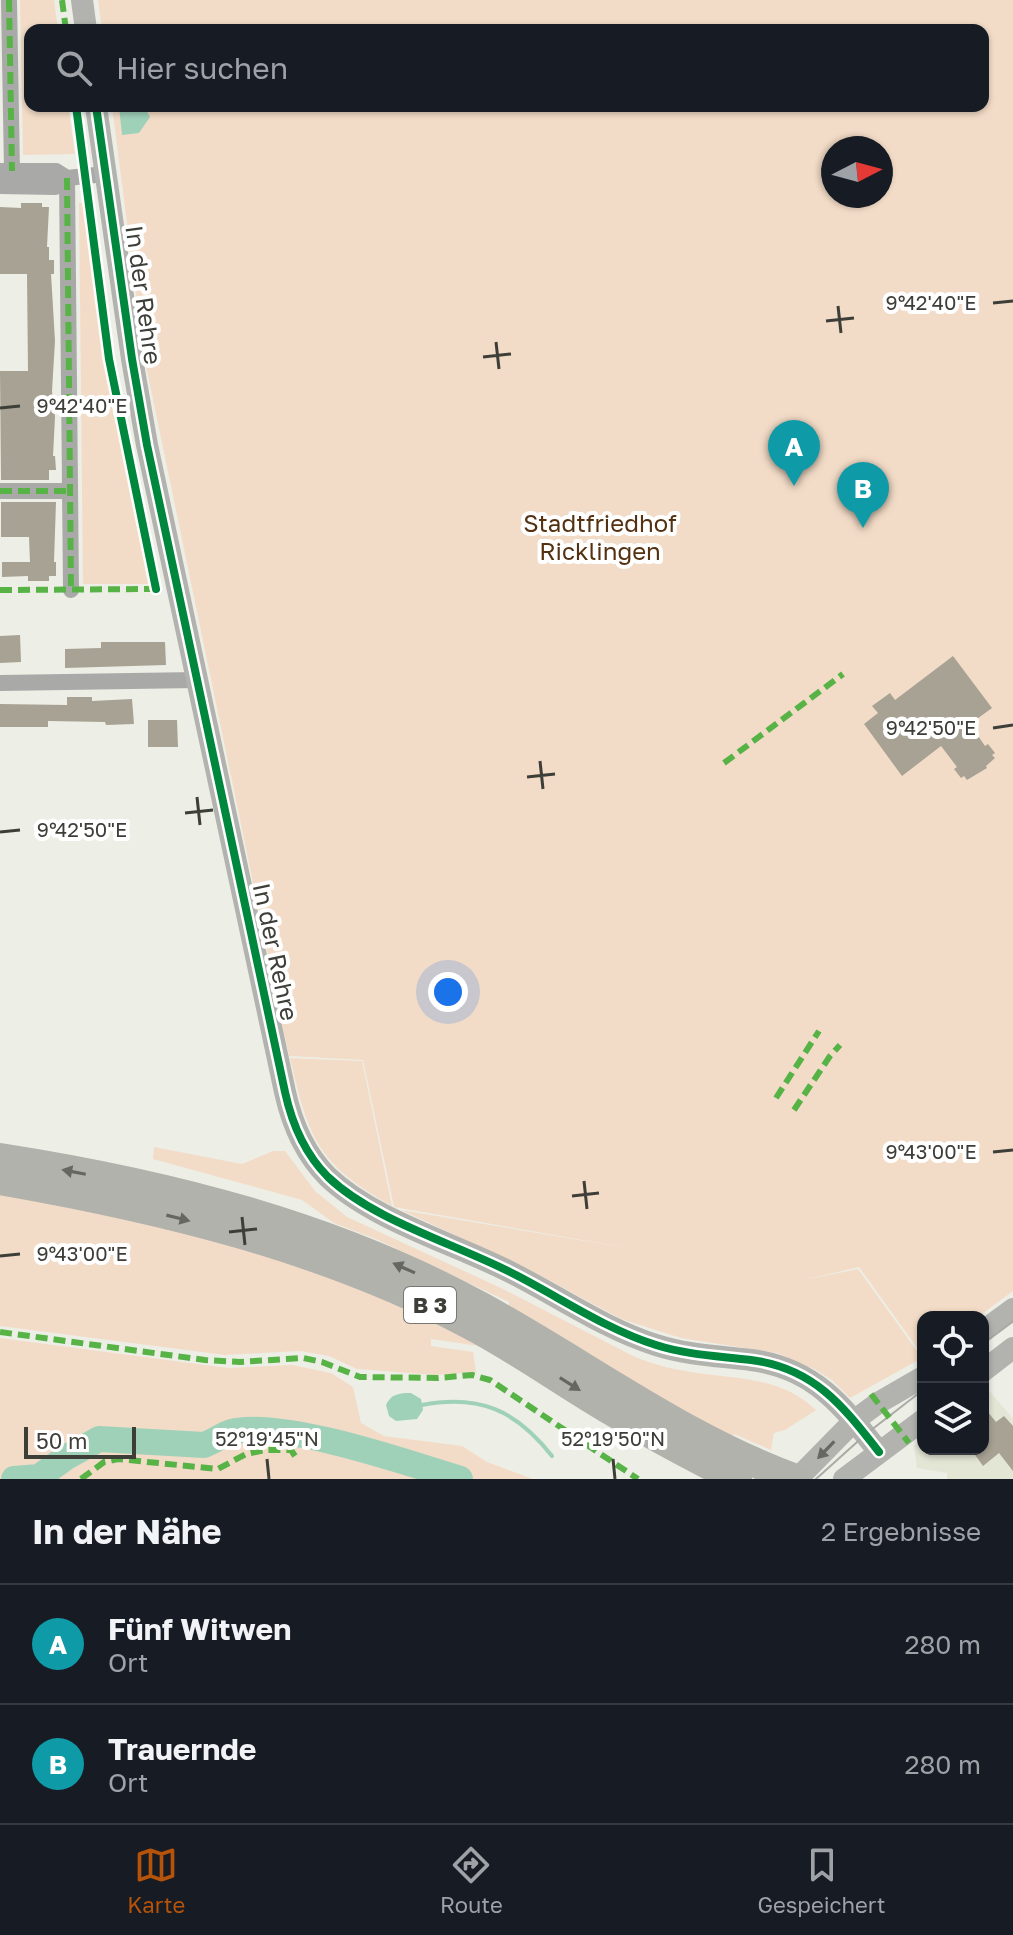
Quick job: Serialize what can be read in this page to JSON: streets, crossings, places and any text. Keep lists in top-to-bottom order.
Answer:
{
  "streets": {
    "highway": ["B 3"],
    "street": ["In der Rehre"]
  },
  "parks": ["Stadtfriedhof Ricklingen"],
  "scale_bar": "50 m",
  "north": "right",
  "page": {
    "search": "Hier suchen",
    "pins": ["A", "B"],
    "scale": "50 m",
    "heading": ["In der Nähe", "2 Ergebnisse"],
    "list": [
      {
        "mark": "A",
        "name": "Fünf Witwen",
        "note": "Ort",
        "value": "280 m"
      },
      {
        "mark": "B",
        "name": "Trauernde",
        "note": "Ort",
        "value": "280 m"
      }
    ],
    "nav": ["Karte", "Route", "Gespeichert"]
  },
  "coordinates": [
    "9°42'40\"E",
    "9°42'50\"E",
    "9°43'00\"E",
    "52°19'45\"N",
    "52°19'50\"N"
  ]
}
